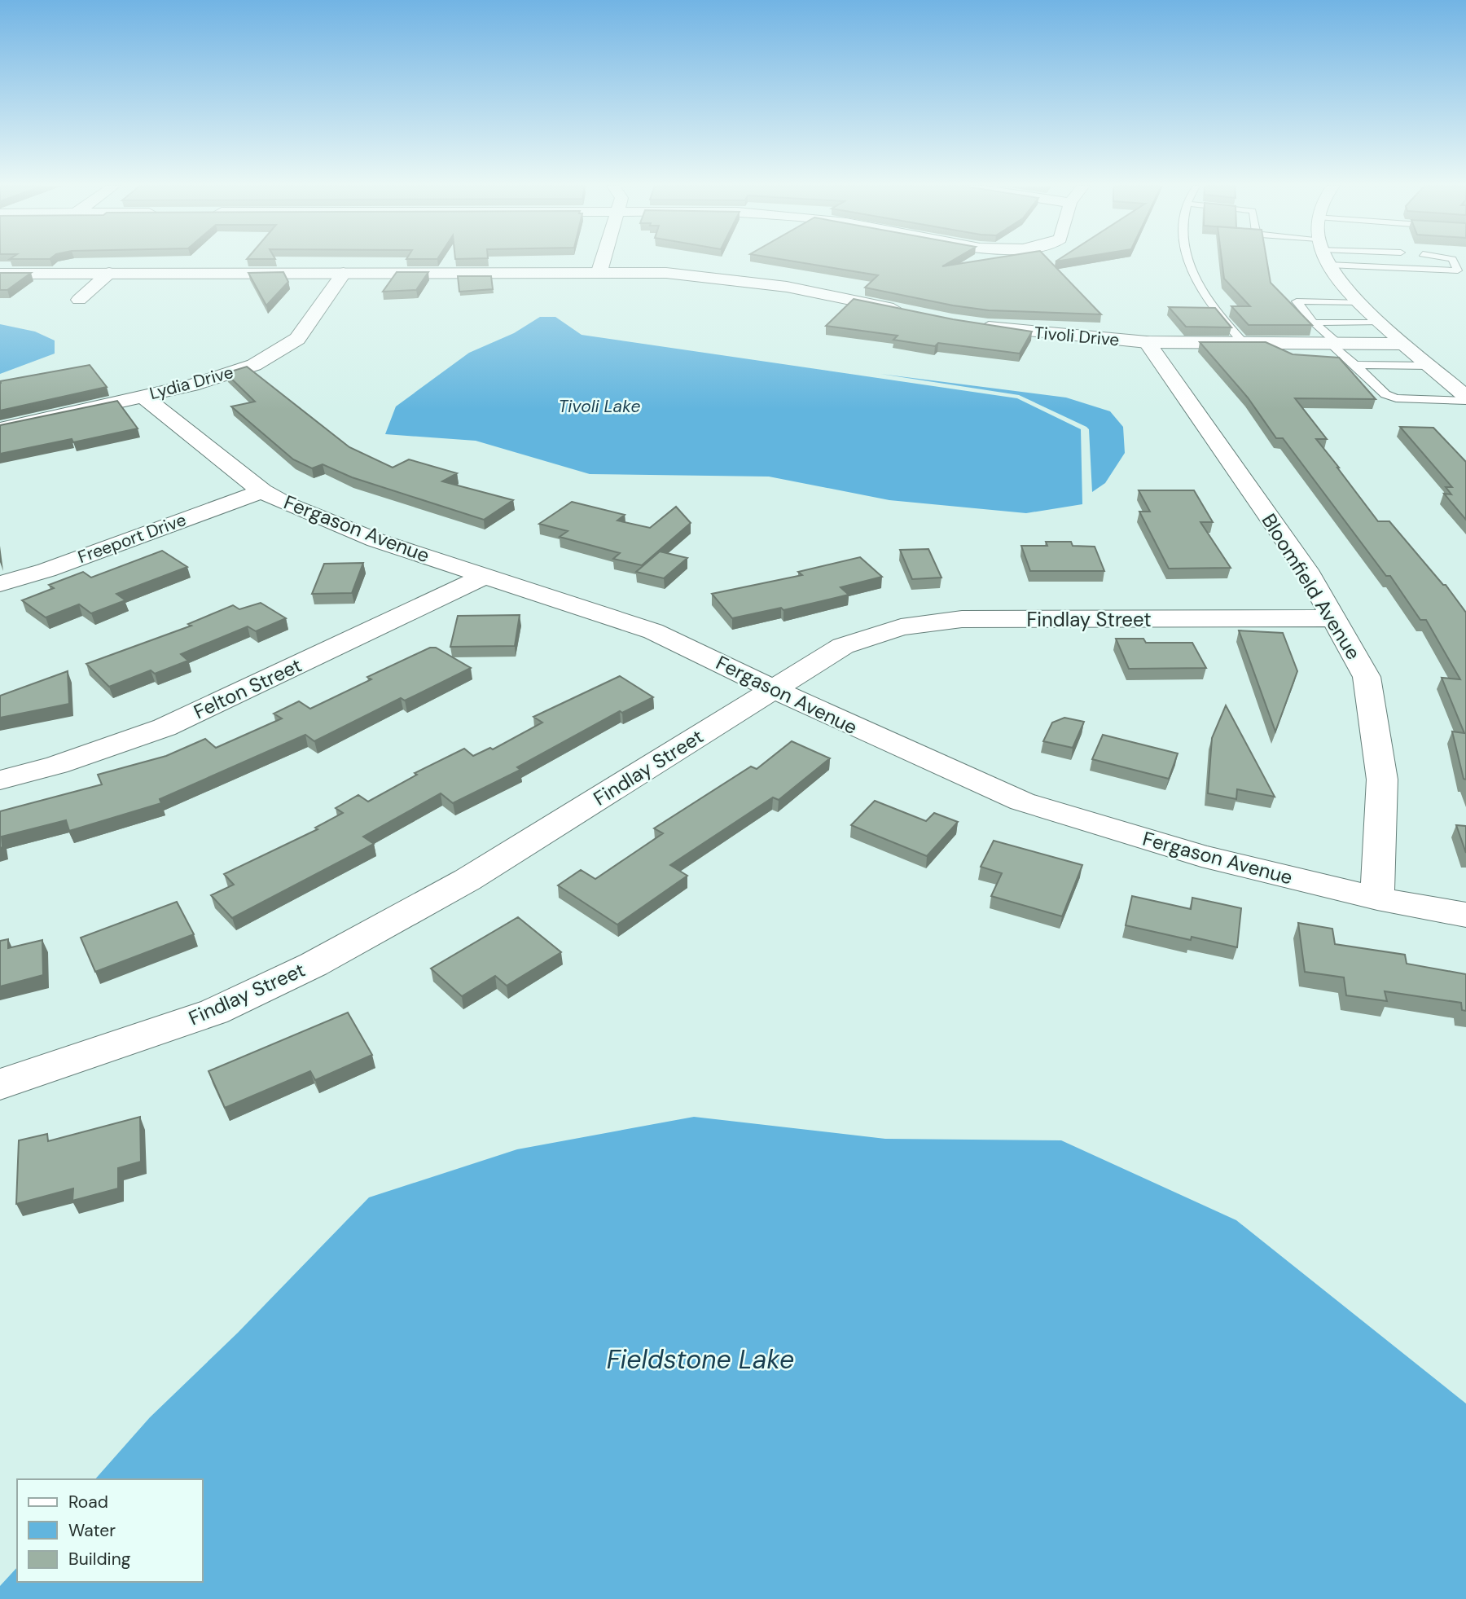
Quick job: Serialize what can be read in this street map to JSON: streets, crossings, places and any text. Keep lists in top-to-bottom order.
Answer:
{
  "streets": {
    "street": [
      "Tivoli Drive",
      "Lydia Drive",
      "Fergason Avenue",
      "Freeport Drive",
      "Bloomfield Avenue",
      "Findlay Street",
      "Felton Street"
    ]
  },
  "crossings": [
    ["Tivoli Drive", "Bloomfield Avenue"],
    ["Lydia Drive", "Fergason Avenue"],
    ["Fergason Avenue", "Freeport Drive"],
    ["Fergason Avenue", "Bloomfield Avenue"],
    ["Fergason Avenue", "Findlay Street"],
    ["Fergason Avenue", "Felton Street"],
    ["Bloomfield Avenue", "Findlay Street"]
  ],
  "water": ["Tivoli Lake", "Fieldstone Lake"],
  "legend": ["Road", "Water", "Building"]
}
